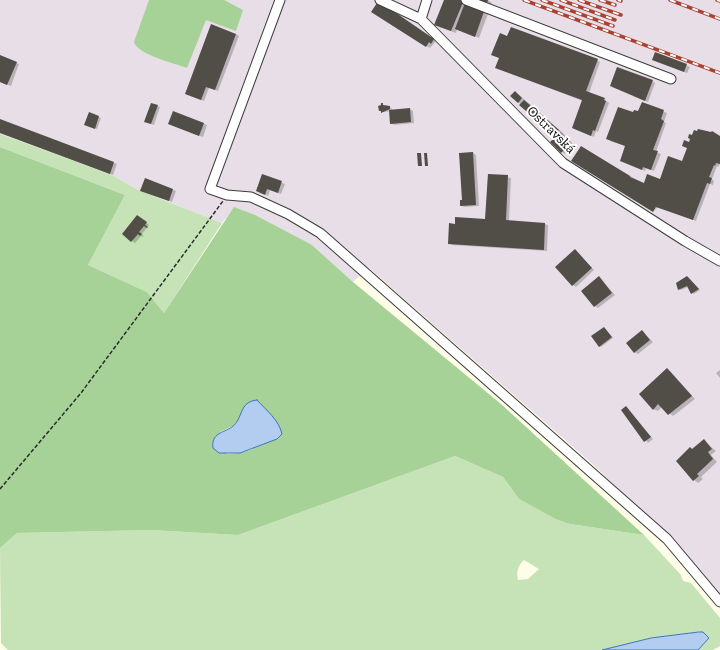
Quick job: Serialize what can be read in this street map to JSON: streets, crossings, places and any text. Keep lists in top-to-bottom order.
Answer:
{
  "streets": {
    "street": ["Ostravská"]
  }
}
